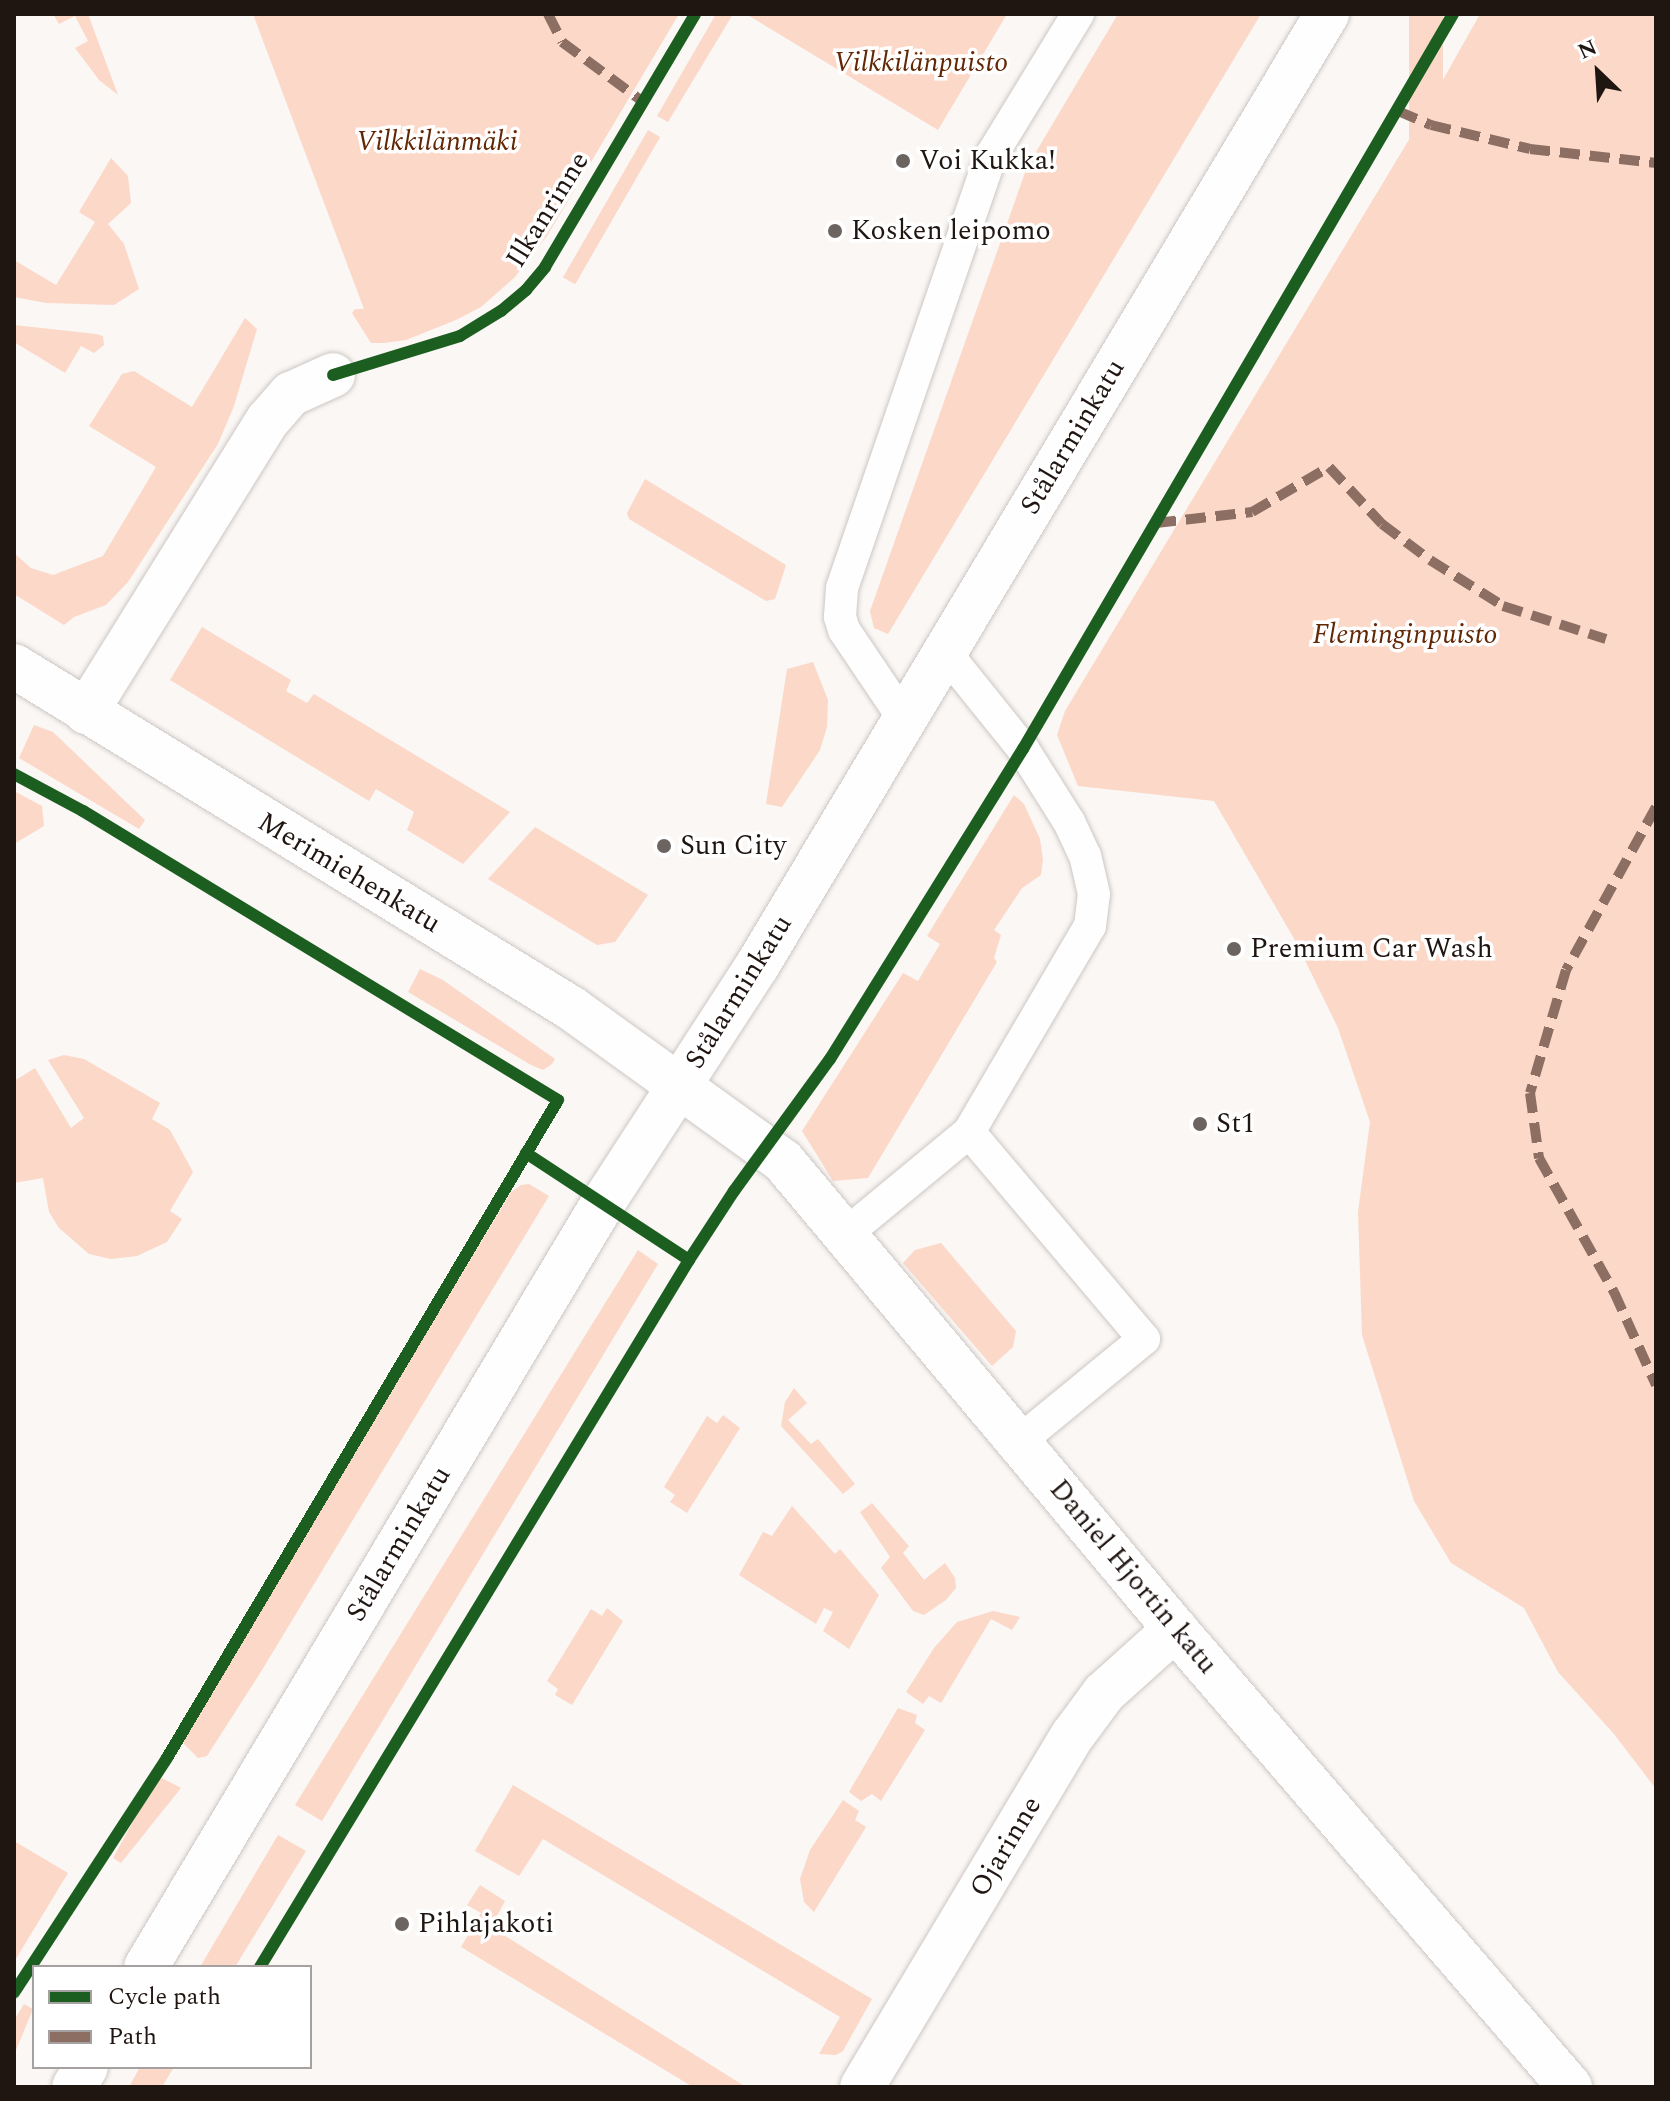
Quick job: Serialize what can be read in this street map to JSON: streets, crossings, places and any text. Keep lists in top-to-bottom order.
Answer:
{
  "streets": {
    "street": [
      "Stålarminkatu",
      "Merimiehenkatu",
      "Daniel Hjortin katu",
      "Ojarinne"
    ],
    "cycle path": ["Ilkanrinne"]
  },
  "crossings": [
    ["Stålarminkatu", "Merimiehenkatu"],
    ["Stålarminkatu", "Daniel Hjortin katu"],
    ["Merimiehenkatu", "Daniel Hjortin katu"],
    ["Daniel Hjortin katu", "Ojarinne"]
  ],
  "parks": ["Vilkkilänpuisto", "Vilkkilänmäki", "Fleminginpuisto"],
  "places": [
    "Voi Kukka!",
    "Kosken leipomo",
    "Sun City",
    "Premium Car Wash",
    "St1",
    "Pihlajakoti"
  ],
  "legend": ["Cycle path", "Path"],
  "north": "top left"
}
